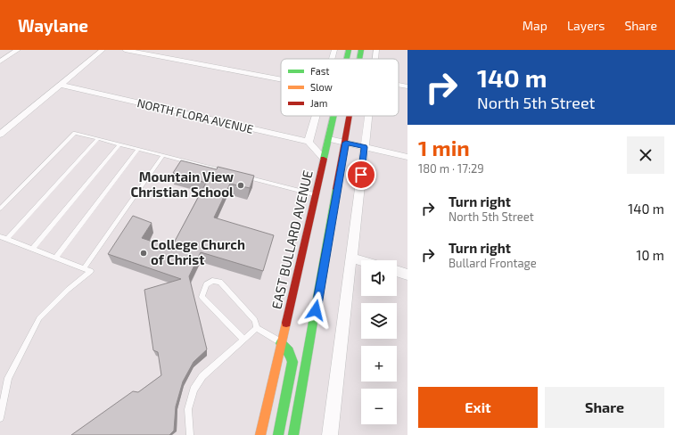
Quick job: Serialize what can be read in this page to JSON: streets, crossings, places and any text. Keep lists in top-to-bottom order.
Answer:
{
  "streets": {
    "main road": ["EAST BULLARD AVENUE"],
    "street": ["NORTH FLORA AVENUE"]
  },
  "places": ["Mountain View Christian School", "College Church of Christ"],
  "legend": ["Fast", "Slow", "Jam"],
  "page": {
    "header": "Waylane",
    "nav": ["Map", "Layers", "Share"],
    "turn": ["140 m", "North 5th Street"],
    "heading": ["1 min", "180 m · 17:29"],
    "list": [
      {
        "name": "Turn right",
        "note": "North 5th Street",
        "value": "140 m"
      },
      {
        "name": "Turn right",
        "note": "Bullard Frontage",
        "value": "10 m"
      }
    ],
    "map_buttons": ["+", "−"],
    "buttons": ["Exit", "Share"]
  }
}
